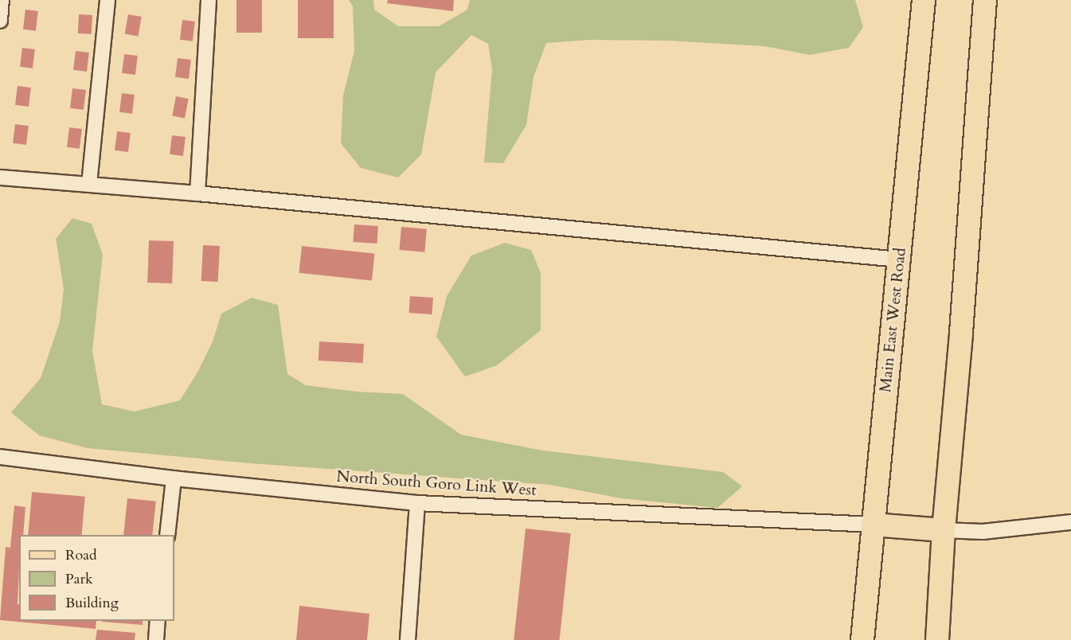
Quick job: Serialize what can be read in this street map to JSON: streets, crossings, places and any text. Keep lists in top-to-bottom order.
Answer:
{
  "streets": {
    "main road": ["Main East West Road"],
    "street": ["North South Goro Link West"]
  },
  "crossings": [
    ["Main East West Road", "North South Goro Link West"]
  ],
  "legend": ["Road", "Park", "Building"]
}
